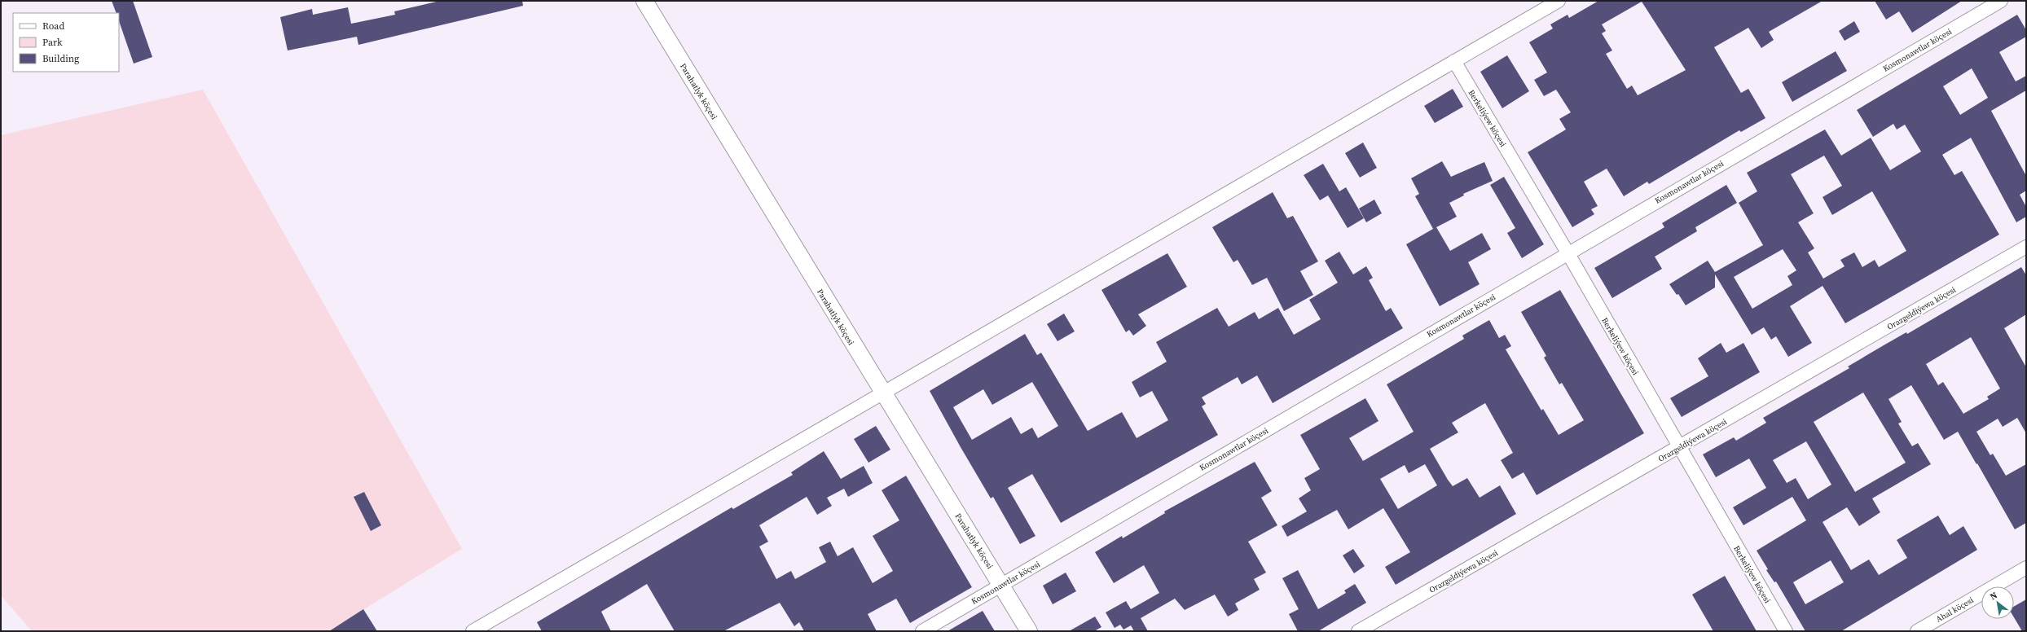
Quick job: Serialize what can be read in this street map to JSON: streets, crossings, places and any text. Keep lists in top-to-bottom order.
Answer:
{
  "streets": {
    "street": [
      "Kosmonawtlar köçesi",
      "Parahatlyk köçesi",
      "Berkeliýew köçesi",
      "Orazgeldiýewa köçesi",
      "Ahal köçesi"
    ]
  },
  "crossings": [
    ["Kosmonawtlar köçesi", "Parahatlyk köçesi"],
    ["Kosmonawtlar köçesi", "Berkeliýew köçesi"],
    ["Berkeliýew köçesi", "Orazgeldiýewa köçesi"]
  ],
  "legend": ["Road", "Park", "Building"],
  "north": "top left"
}
